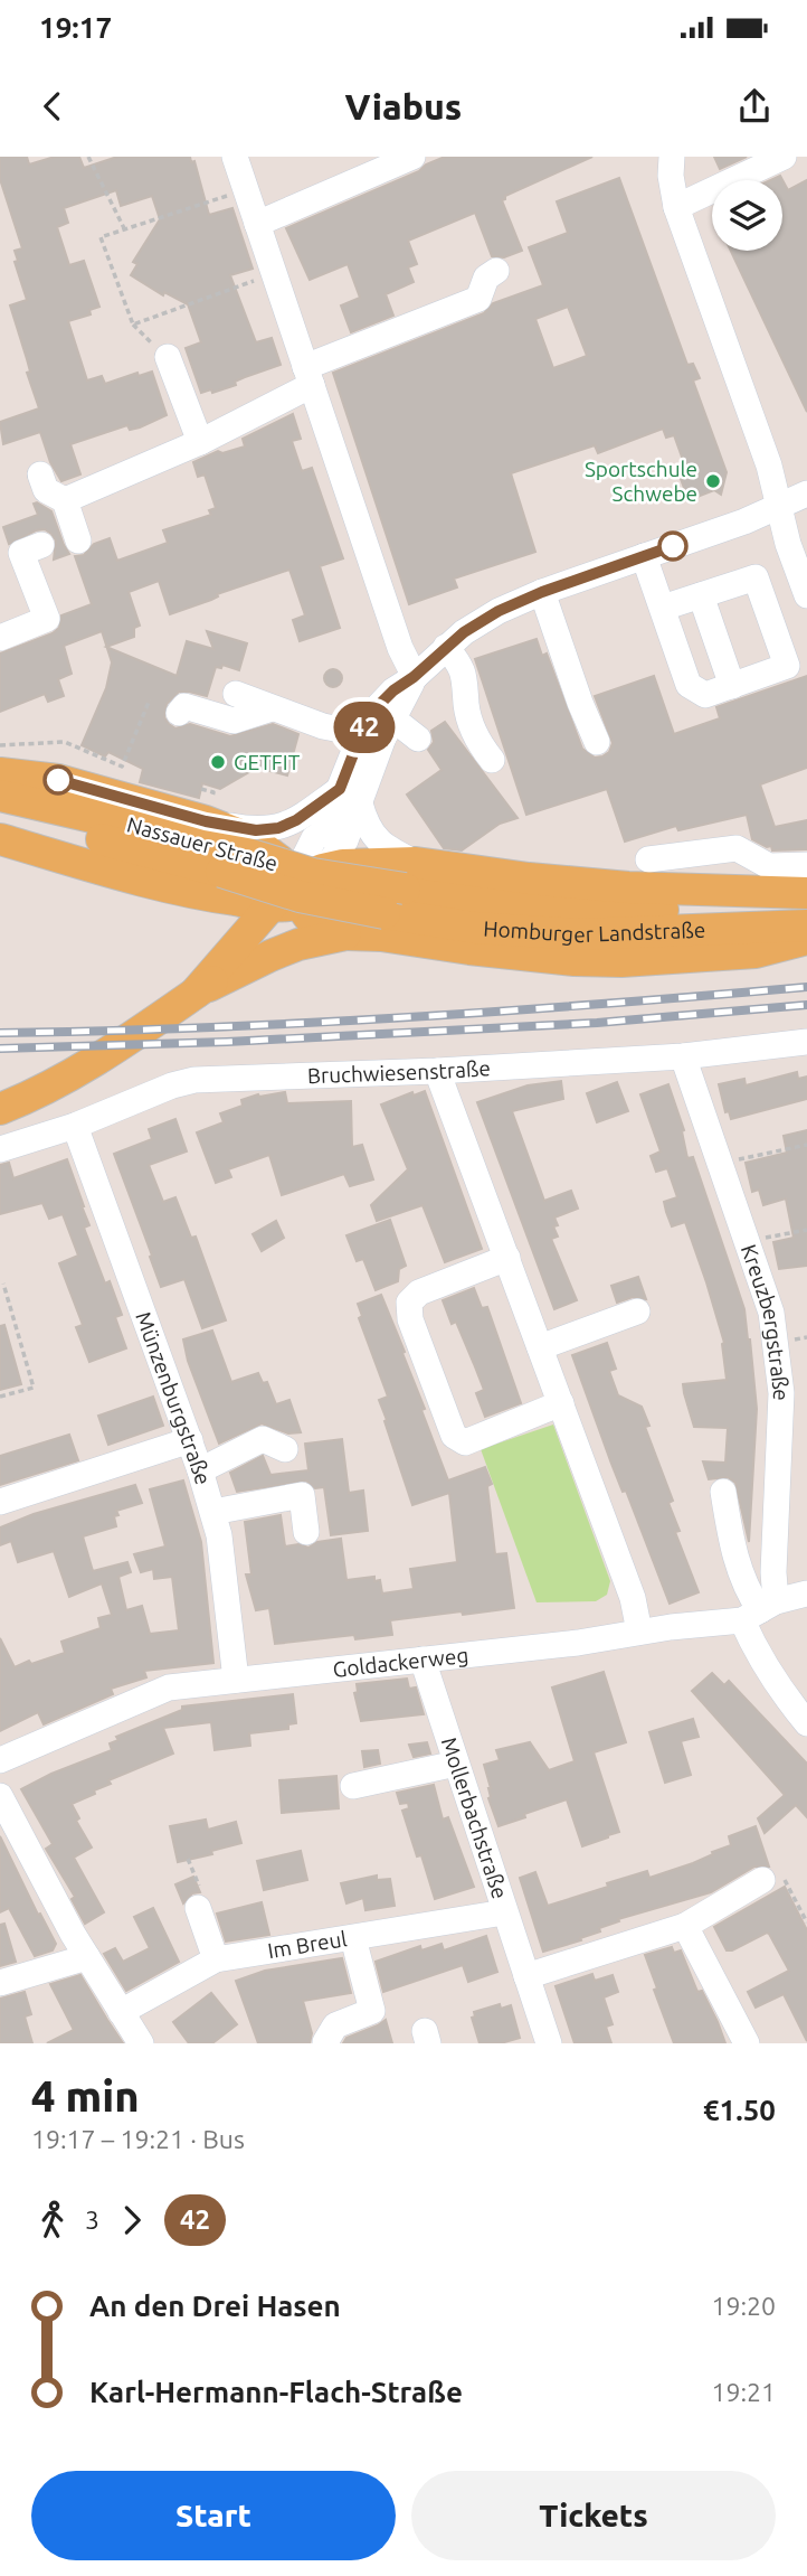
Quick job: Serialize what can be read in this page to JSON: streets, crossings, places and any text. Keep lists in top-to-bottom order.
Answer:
{
  "streets": {
    "main road": ["Nassauer Straße", "Homburger Landstraße"],
    "street": [
      "Bruchwiesenstraße",
      "Kreuzbergstraße",
      "Münzenburgstraße",
      "Goldackerweg",
      "Mollerbachstraße",
      "Im Breul"
    ]
  },
  "crossings": [
    ["Nassauer Straße", "Homburger Landstraße"],
    ["Bruchwiesenstraße", "Kreuzbergstraße"],
    ["Bruchwiesenstraße", "Münzenburgstraße"],
    ["Kreuzbergstraße", "Goldackerweg"],
    ["Münzenburgstraße", "Goldackerweg"],
    ["Goldackerweg", "Mollerbachstraße"],
    ["Mollerbachstraße", "Im Breul"]
  ],
  "places": ["Sportschule Schwebe", "GETFIT"],
  "lines": ["bus line 42"],
  "page": {
    "status": "19:17",
    "header": "Viabus",
    "on_map": "42",
    "heading": ["4 min", "19:17 – 19:21 · Bus", "€1.50"],
    "legs": ["3", "42"],
    "list": [
      {
        "name": "An den Drei Hasen",
        "value": "19:20"
      },
      {
        "name": "Karl-Hermann-Flach-Straße",
        "value": "19:21"
      }
    ],
    "buttons": ["Start", "Tickets"]
  }
}
